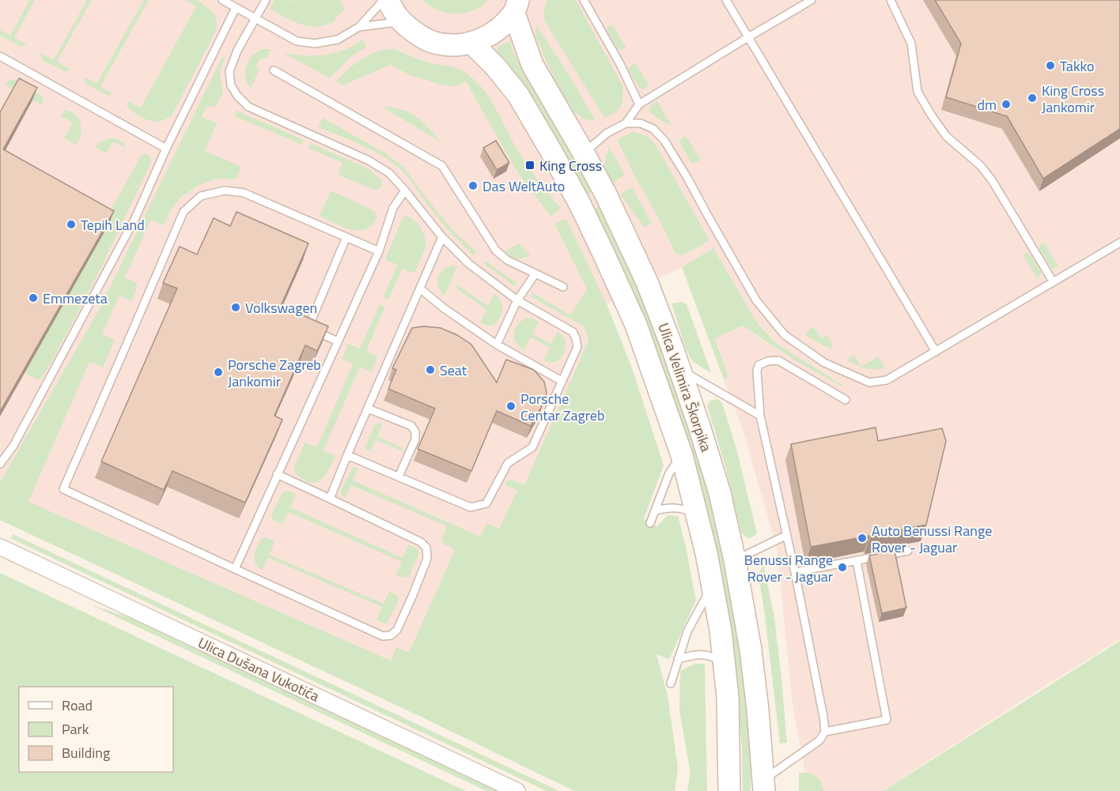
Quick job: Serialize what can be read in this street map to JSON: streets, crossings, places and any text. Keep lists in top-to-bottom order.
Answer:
{
  "streets": {
    "main road": ["Ulica Velimira Škorpika"],
    "street": ["Ulica Dušana Vukotića"]
  },
  "places": {
    "other": [
      "Takko",
      "King Cross Jankomir",
      "dm",
      "Das WeltAuto",
      "Tepih Land",
      "Emmezeta",
      "Volkswagen",
      "Seat",
      "Porsche Zagreb Jankomir",
      "Porsche Centar Zagreb",
      "Auto Benussi Range Rover - Jaguar",
      "Benussi Range Rover - Jaguar"
    ],
    "transit": ["King Cross"]
  },
  "legend": ["Road", "Park", "Building"]
}
